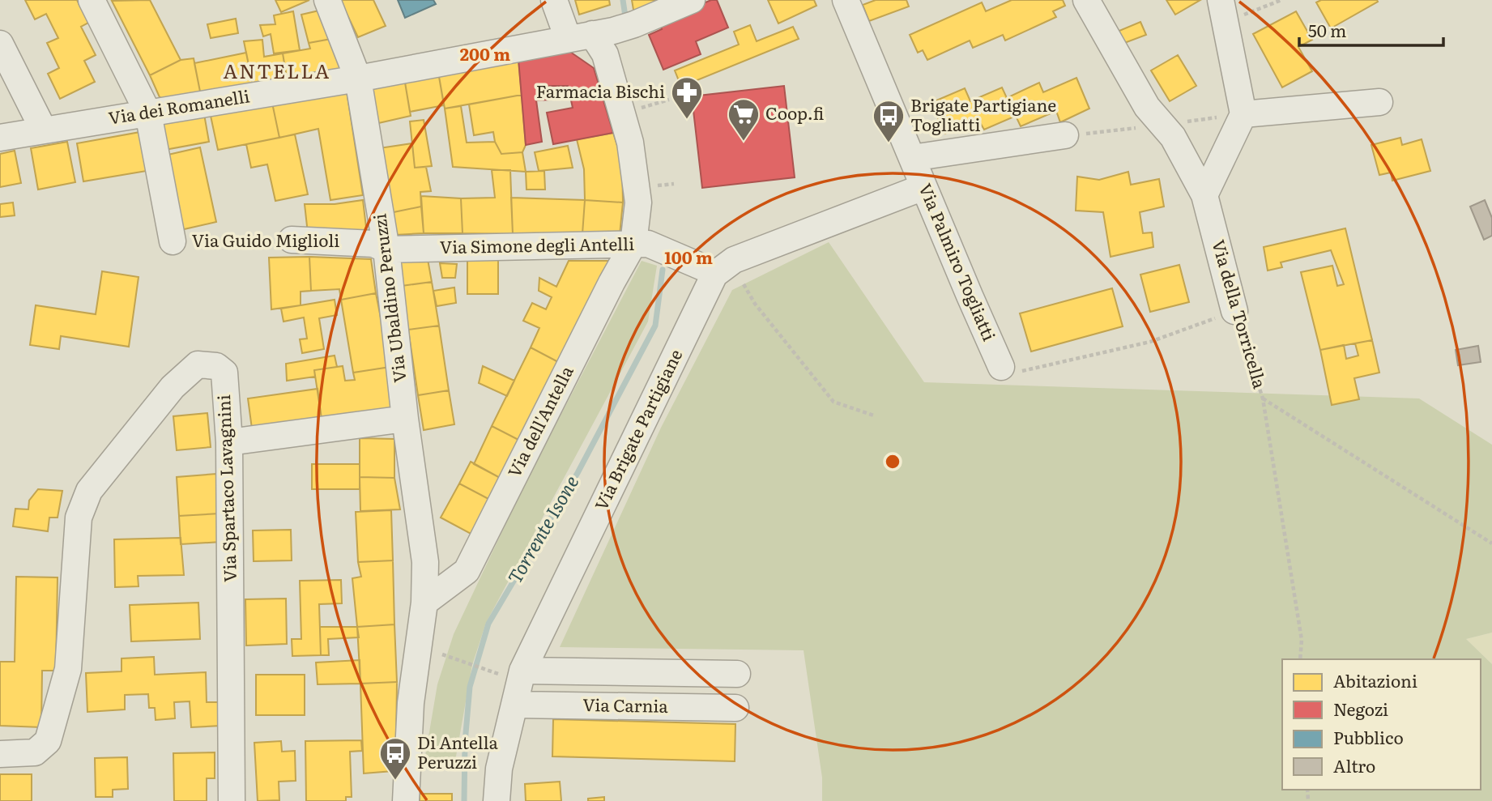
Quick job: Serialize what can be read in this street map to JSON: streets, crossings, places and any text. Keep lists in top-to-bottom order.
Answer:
{
  "streets": {
    "street": [
      "Via dei Romanelli",
      "Via Guido Miglioli",
      "Via Simone degli Antelli",
      "Via Palmiro Togliatti",
      "Via Ubaldino Peruzzi",
      "Via della Torricella",
      "Via dell'Antella",
      "Via Brigate Partigiane",
      "Via Spartaco Lavagnini",
      "Via Carnia"
    ]
  },
  "crossings": [
    ["Via dei Romanelli", "Via Guido Miglioli"],
    ["Via dei Romanelli", "Via Ubaldino Peruzzi"],
    ["Via dei Romanelli", "Via dell'Antella"],
    ["Via Guido Miglioli", "Via Simone degli Antelli"],
    ["Via Guido Miglioli", "Via Ubaldino Peruzzi"],
    ["Via Simone degli Antelli", "Via Ubaldino Peruzzi"],
    ["Via Simone degli Antelli", "Via dell'Antella"],
    ["Via Simone degli Antelli", "Via Brigate Partigiane"],
    ["Via Palmiro Togliatti", "Via Brigate Partigiane"],
    ["Via Ubaldino Peruzzi", "Via dell'Antella"],
    ["Via Brigate Partigiane", "Via Carnia"]
  ],
  "districts": ["ANTELLA"],
  "water": ["Torrente Isone"],
  "places": {
    "pharmacy": ["Farmacia Bischi"],
    "supermarket": ["Coop.fi"],
    "bus stop": ["Brigate Partigiane Togliatti", "Di Antella Peruzzi"]
  },
  "legend": [
    "Abitazioni",
    "Negozi",
    "Pubblico",
    "Altro"
  ],
  "scale_bar": "50 m",
  "rings": ["200 m", "100 m"]
}
